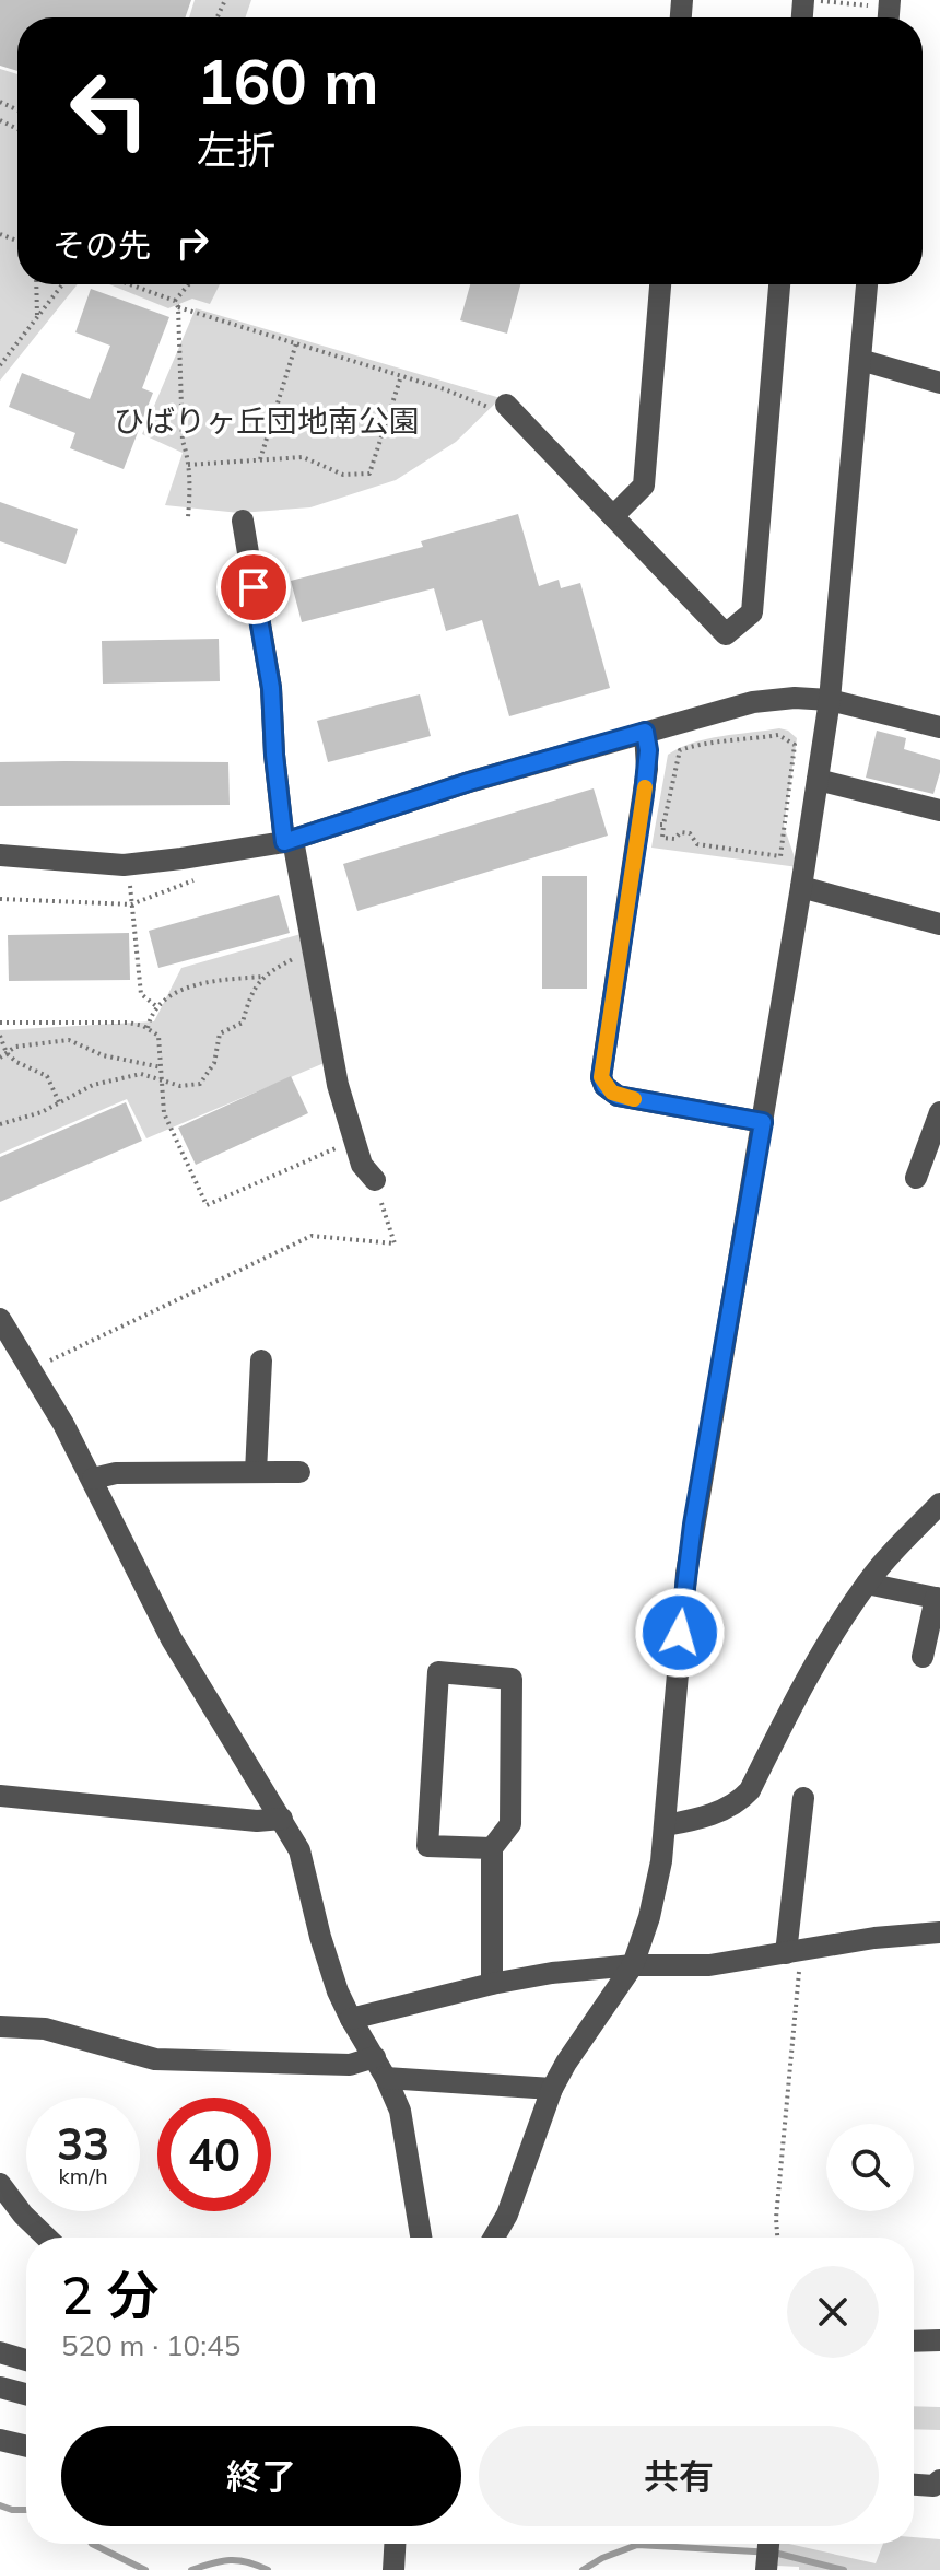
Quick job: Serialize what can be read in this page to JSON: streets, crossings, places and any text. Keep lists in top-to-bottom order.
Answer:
{
  "parks": ["ひばりヶ丘団地南公園"],
  "page": {
    "turn": ["160 m", "左折"],
    "then": "その先",
    "speed": "33 km/h",
    "limit": "40",
    "heading": ["2 分", "520 m · 10:45"],
    "buttons": ["終了", "共有"]
  }
}
